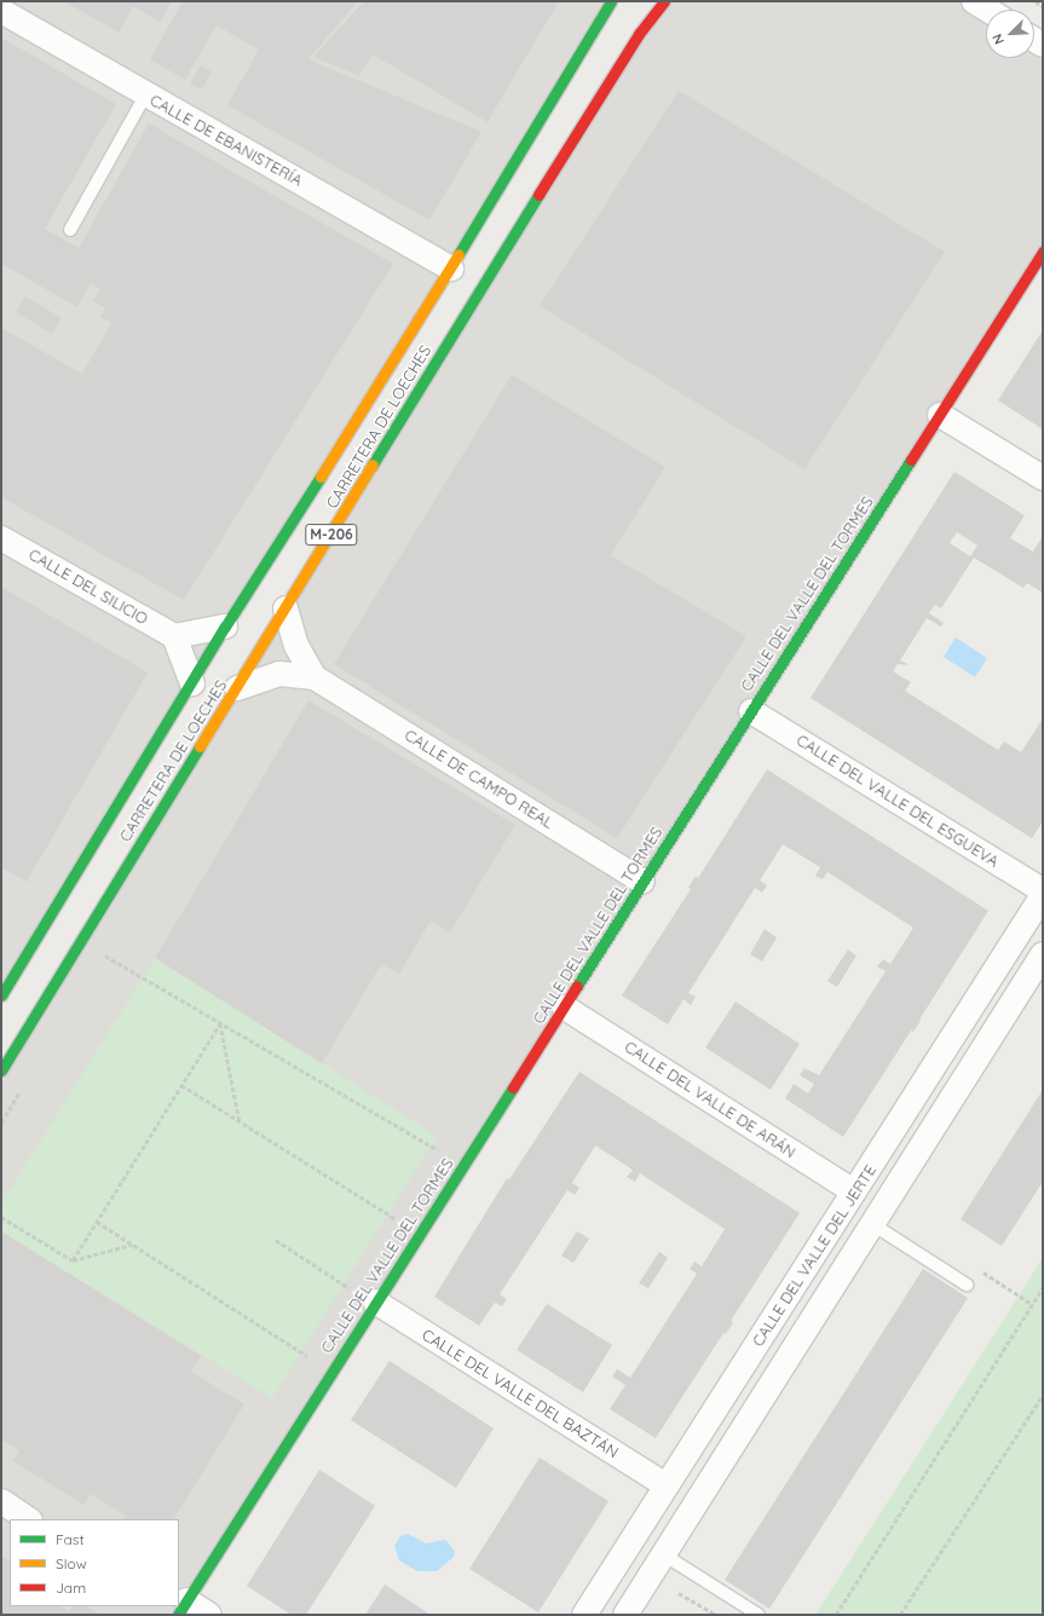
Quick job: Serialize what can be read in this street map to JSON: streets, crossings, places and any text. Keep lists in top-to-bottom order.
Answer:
{
  "streets": {
    "main road": ["CARRETERA DE LOECHES", "M-206", "CALLE DEL VALLE DEL TORMES"],
    "street": [
      "CALLE DE EBANISTERÍA",
      "CALLE DEL SILICIO",
      "CALLE DE CAMPO REAL",
      "CALLE DEL VALLE DEL ESGUEVA",
      "CALLE DEL VALLE DE ARÁN",
      "CALLE DEL VALLE DEL JERTE",
      "CALLE DEL VALLE DEL BAZTÁN"
    ]
  },
  "crossings": [
    ["CALLE DE EBANISTERÍA", "CARRETERA DE LOECHES"],
    ["CARRETERA DE LOECHES", "CALLE DE CAMPO REAL"],
    ["CALLE DEL VALLE DEL TORMES", "CALLE DE CAMPO REAL"],
    ["CALLE DEL VALLE DEL TORMES", "CALLE DEL VALLE DEL ESGUEVA"],
    ["CALLE DEL VALLE DEL TORMES", "CALLE DEL VALLE DE ARÁN"],
    ["CALLE DEL VALLE DEL TORMES", "CALLE DEL VALLE DEL BAZTÁN"],
    ["CALLE DEL VALLE DE ARÁN", "CALLE DEL VALLE DEL JERTE"],
    ["CALLE DEL VALLE DEL JERTE", "CALLE DEL VALLE DEL BAZTÁN"]
  ],
  "legend": ["Fast", "Slow", "Jam"],
  "north": "bottom left"
}
